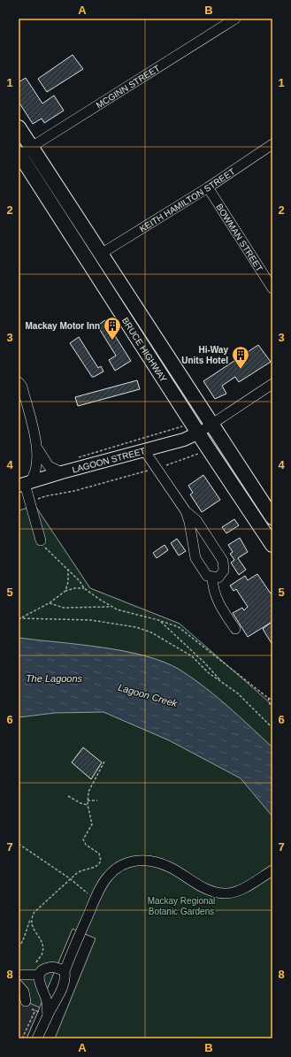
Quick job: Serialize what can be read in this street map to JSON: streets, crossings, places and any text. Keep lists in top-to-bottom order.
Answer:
{
  "streets": {
    "highway": ["BRUCE HIGHWAY"],
    "main road": ["LAGOON STREET"],
    "street": ["MCGINN STREET", "KEITH HAMILTON STREET", "BOWMAN STREET"]
  },
  "crossings": [
    ["MCGINN STREET", "BRUCE HIGHWAY"],
    ["KEITH HAMILTON STREET", "BOWMAN STREET"],
    ["KEITH HAMILTON STREET", "BRUCE HIGHWAY"],
    ["BRUCE HIGHWAY", "LAGOON STREET"]
  ],
  "water": ["The Lagoons", "Lagoon Creek"],
  "parks": ["Mackay Regional Botanic Gardens"],
  "places": {
    "building": ["Mackay Motor Inn", "Hi-Way Units Hotel"]
  },
  "grid": {
    "columns": ["A", "B"],
    "rows": [
      "1",
      "2",
      "3",
      "4",
      "5",
      "6",
      "7",
      "8"
    ]
  }
}
